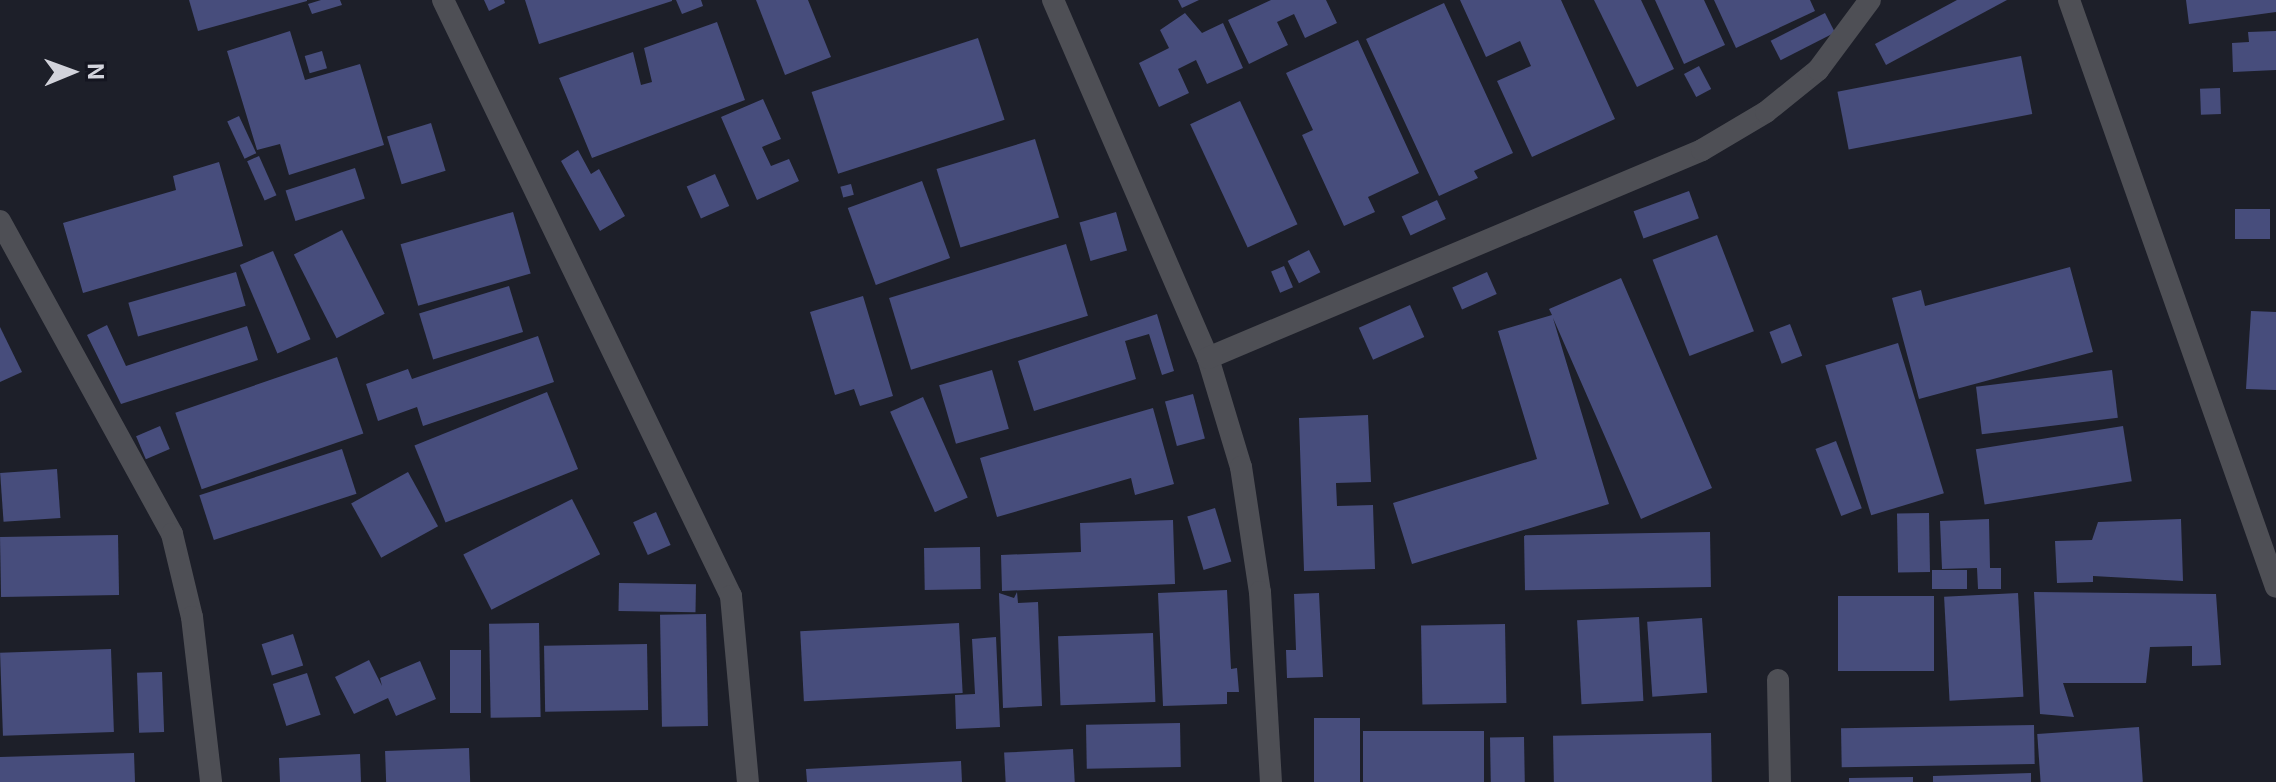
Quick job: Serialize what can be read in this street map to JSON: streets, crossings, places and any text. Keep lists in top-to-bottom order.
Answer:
{
  "north": "right"
}
